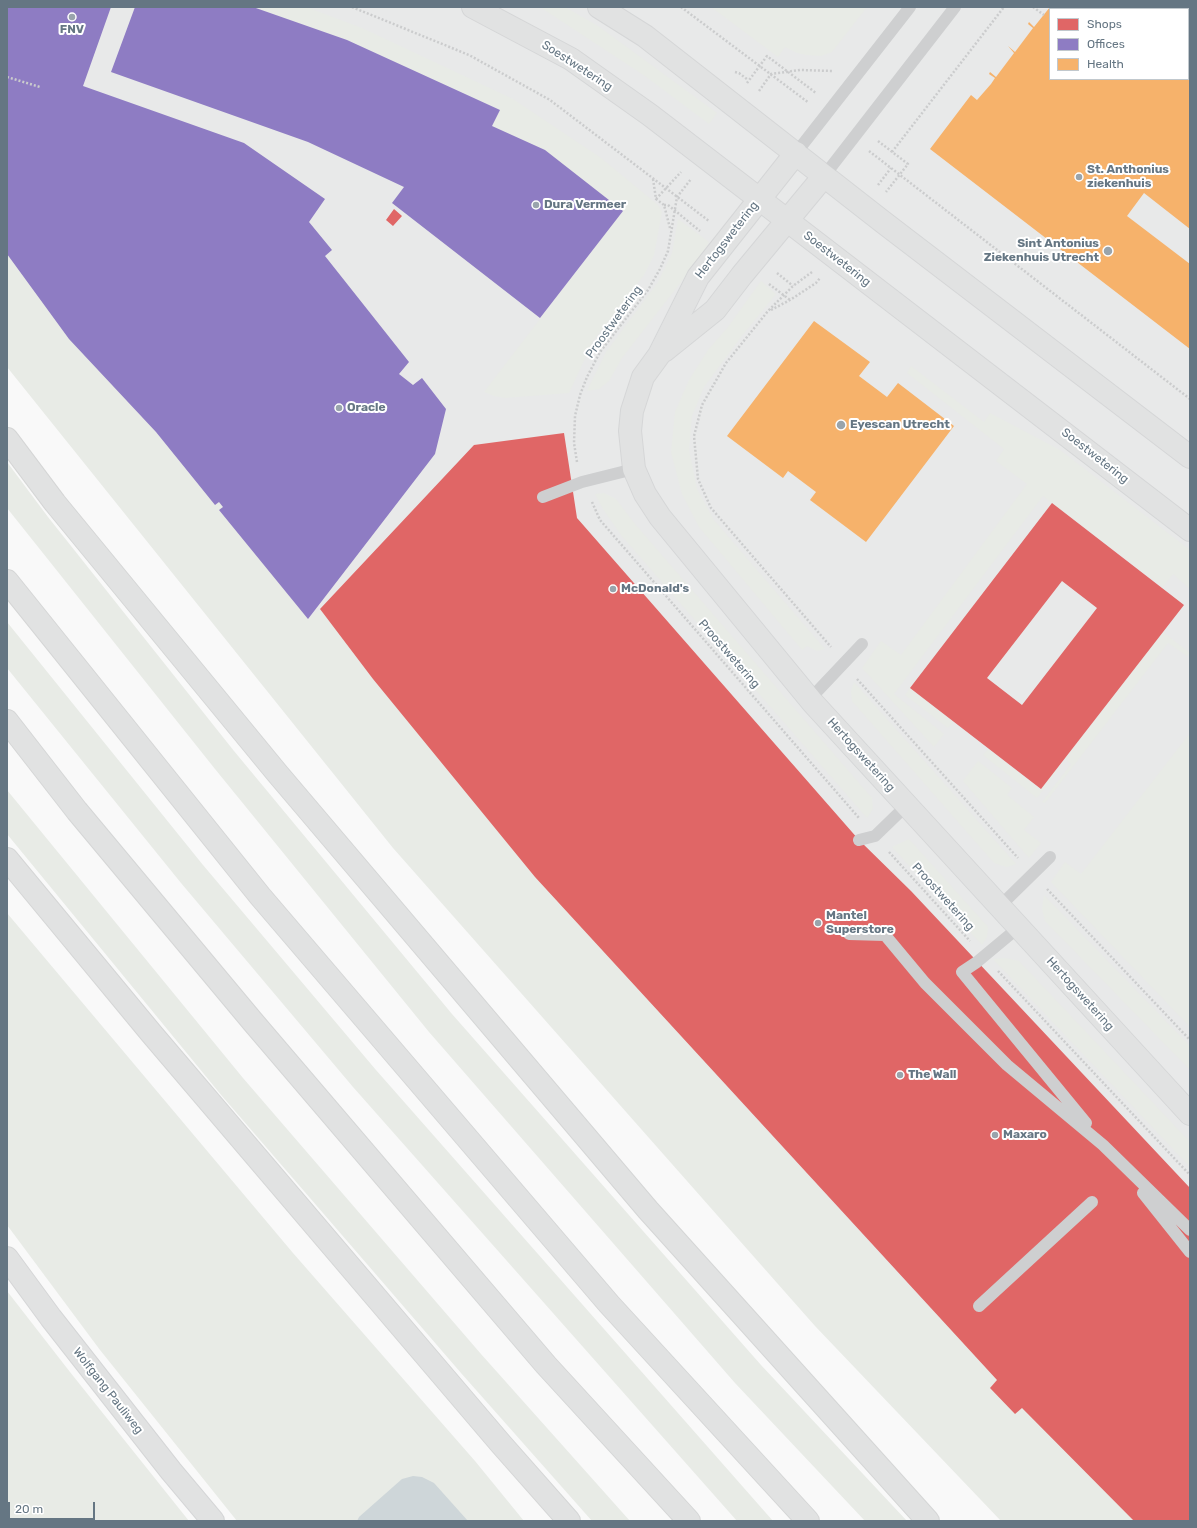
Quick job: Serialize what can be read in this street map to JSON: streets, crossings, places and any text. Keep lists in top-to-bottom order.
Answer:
{
  "streets": {
    "main road": ["Soestwetering", "Hertogswetering", "Wolfgang Pauliweg"],
    "path": ["Proostwetering"]
  },
  "crossings": [
    ["Soestwetering", "Hertogswetering"],
    ["Soestwetering", "Proostwetering"]
  ],
  "places": [
    "FNV",
    "St. Anthonius ziekenhuis",
    "Dura Vermeer",
    "Sint Antonius Ziekenhuis Utrecht",
    "Oracle",
    "Eyescan Utrecht",
    "McDonald's",
    "Mantel Superstore",
    "The Wall",
    "Maxaro"
  ],
  "legend": ["Shops", "Offices", "Health"],
  "scale_bar": "20 m"
}
